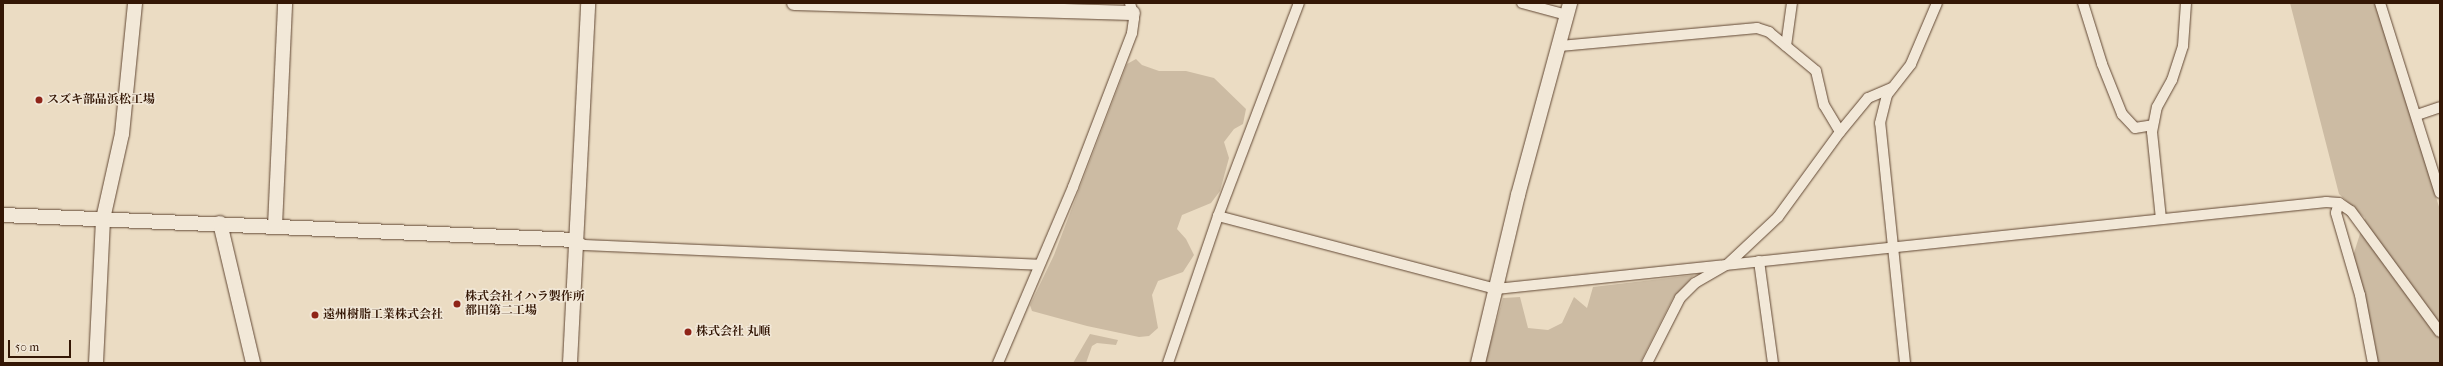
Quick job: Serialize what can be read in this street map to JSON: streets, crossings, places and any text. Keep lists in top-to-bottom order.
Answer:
{
  "places": [
    "スズキ部品浜松工場",
    "株式会社イハラ製作所 都田第二工場",
    "遠州樹脂工業株式会社",
    "株式会社 丸順"
  ],
  "scale_bar": "50 m"
}
